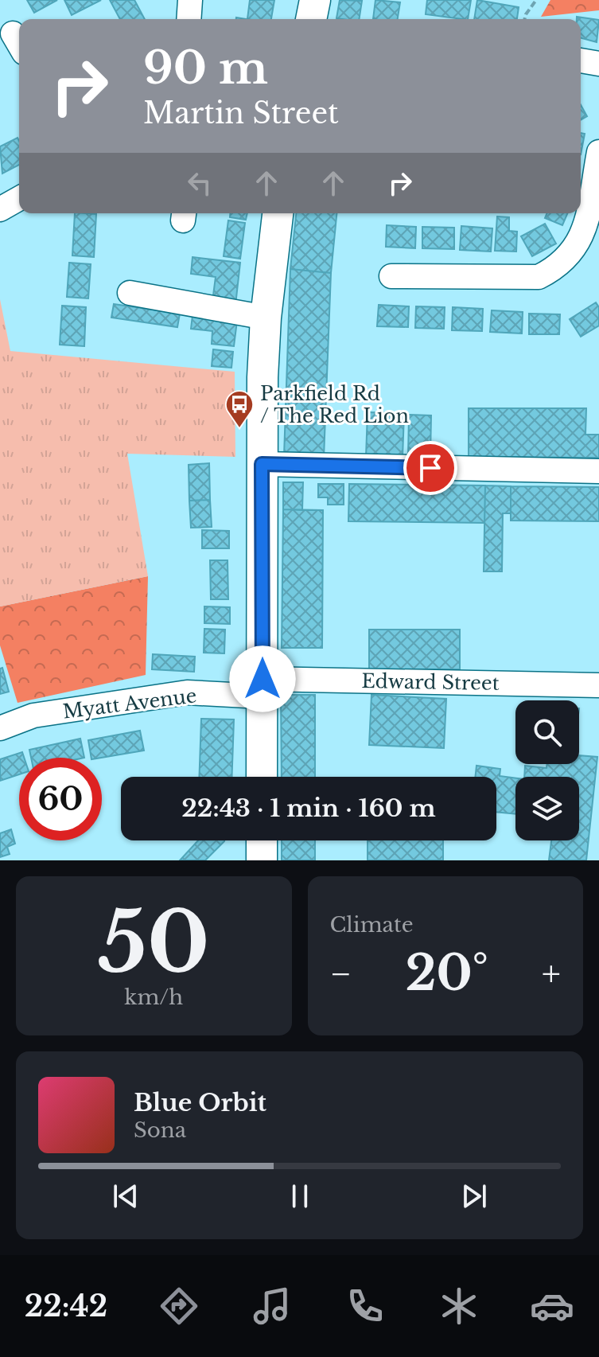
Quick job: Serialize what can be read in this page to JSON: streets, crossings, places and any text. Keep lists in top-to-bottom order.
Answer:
{
  "streets": {
    "street": ["Edward Street", "Myatt Avenue"]
  },
  "crossings": [
    ["Edward Street", "Myatt Avenue"]
  ],
  "places": {
    "bus stop": ["Parkfield Rd / The Red Lion"]
  },
  "page": {
    "turn": ["90 m", "Martin Street"],
    "limit": "60",
    "trip": "22:43 · 1 min · 160 m",
    "tile": [
      ["50", "km/h"],
      "Climate"
    ],
    "heat": ["−", "20°", "+"],
    "song": ["Blue Orbit", "Sona"],
    "tabs": "22:42"
  }
}
